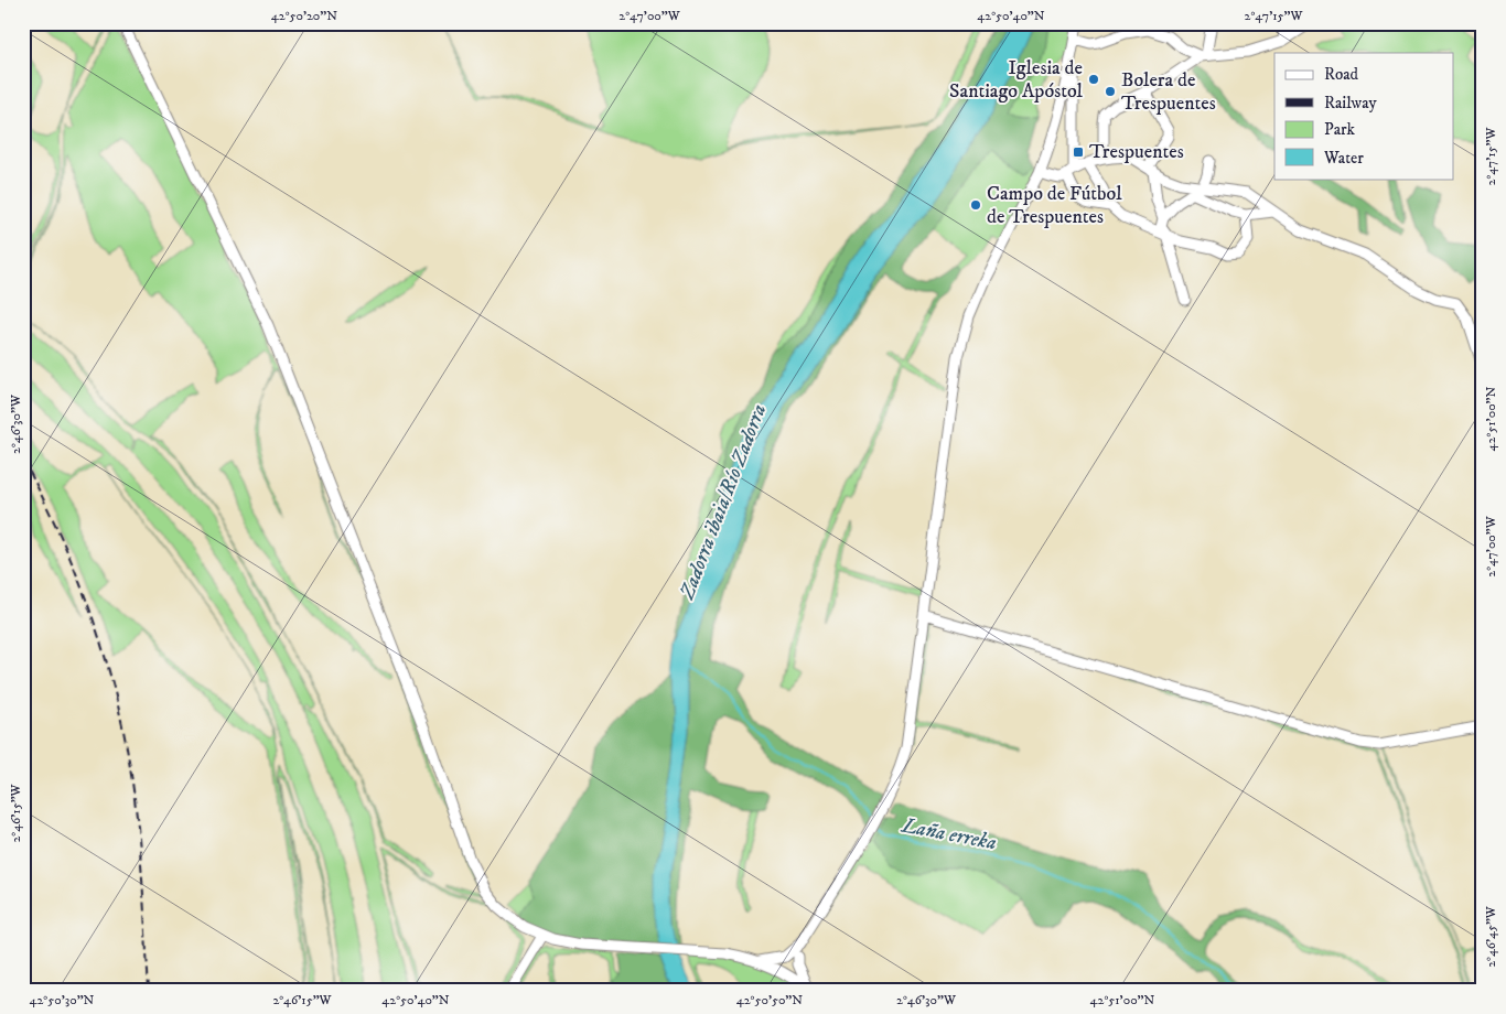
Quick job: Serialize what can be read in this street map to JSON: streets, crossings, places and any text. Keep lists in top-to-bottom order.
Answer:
{
  "water": ["Zadorra ibaia/Río Zadorra", "Laña erreka"],
  "places": {
    "other": ["Iglesia de Santiago Apóstol", "Bolera de Trespuentes", "Campo de Fútbol de Trespuentes"],
    "transit": ["Trespuentes"]
  },
  "legend": [
    "Road",
    "Railway",
    "Park",
    "Water"
  ],
  "coordinates": [
    "42°50'20\"N",
    "2°47'00\"W",
    "42°50'40\"N",
    "2°47'15\"W",
    "42°51'00\"N",
    "2°46'30\"W",
    "2°46'15\"W",
    "2°46'45\"W",
    "42°50'30\"N",
    "42°50'50\"N"
  ]
}
